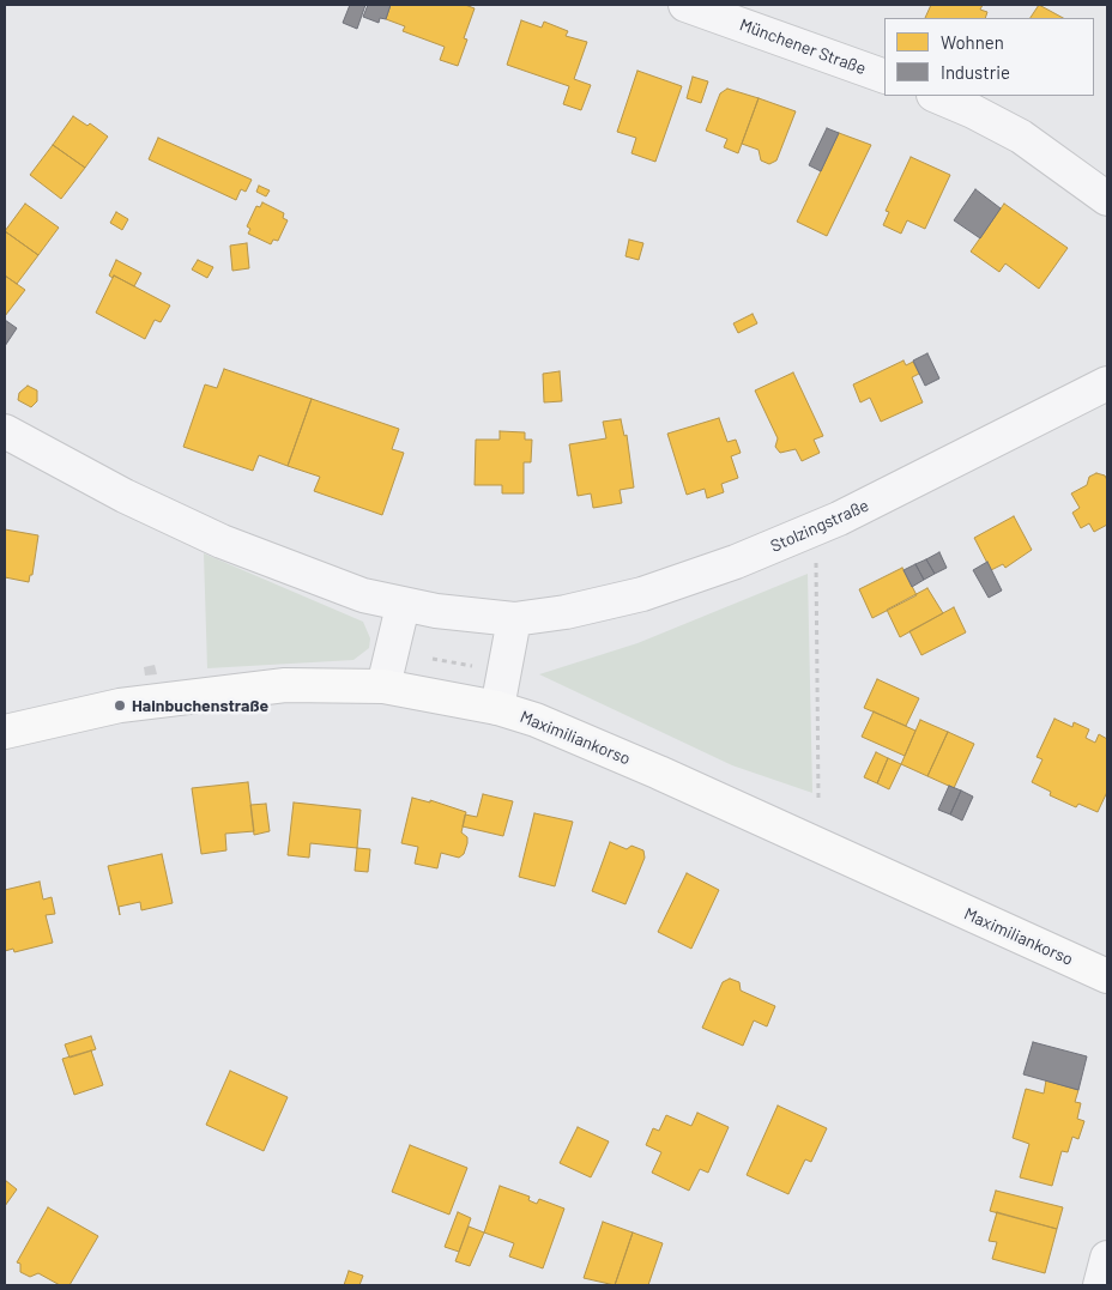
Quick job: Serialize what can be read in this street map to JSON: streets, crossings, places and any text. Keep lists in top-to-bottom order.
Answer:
{
  "streets": {
    "street": ["Münchener Straße", "Stolzingstraße", "Maximiliankorso"]
  },
  "places": ["Hainbuchenstraße"],
  "legend": ["Wohnen", "Industrie"]
}
